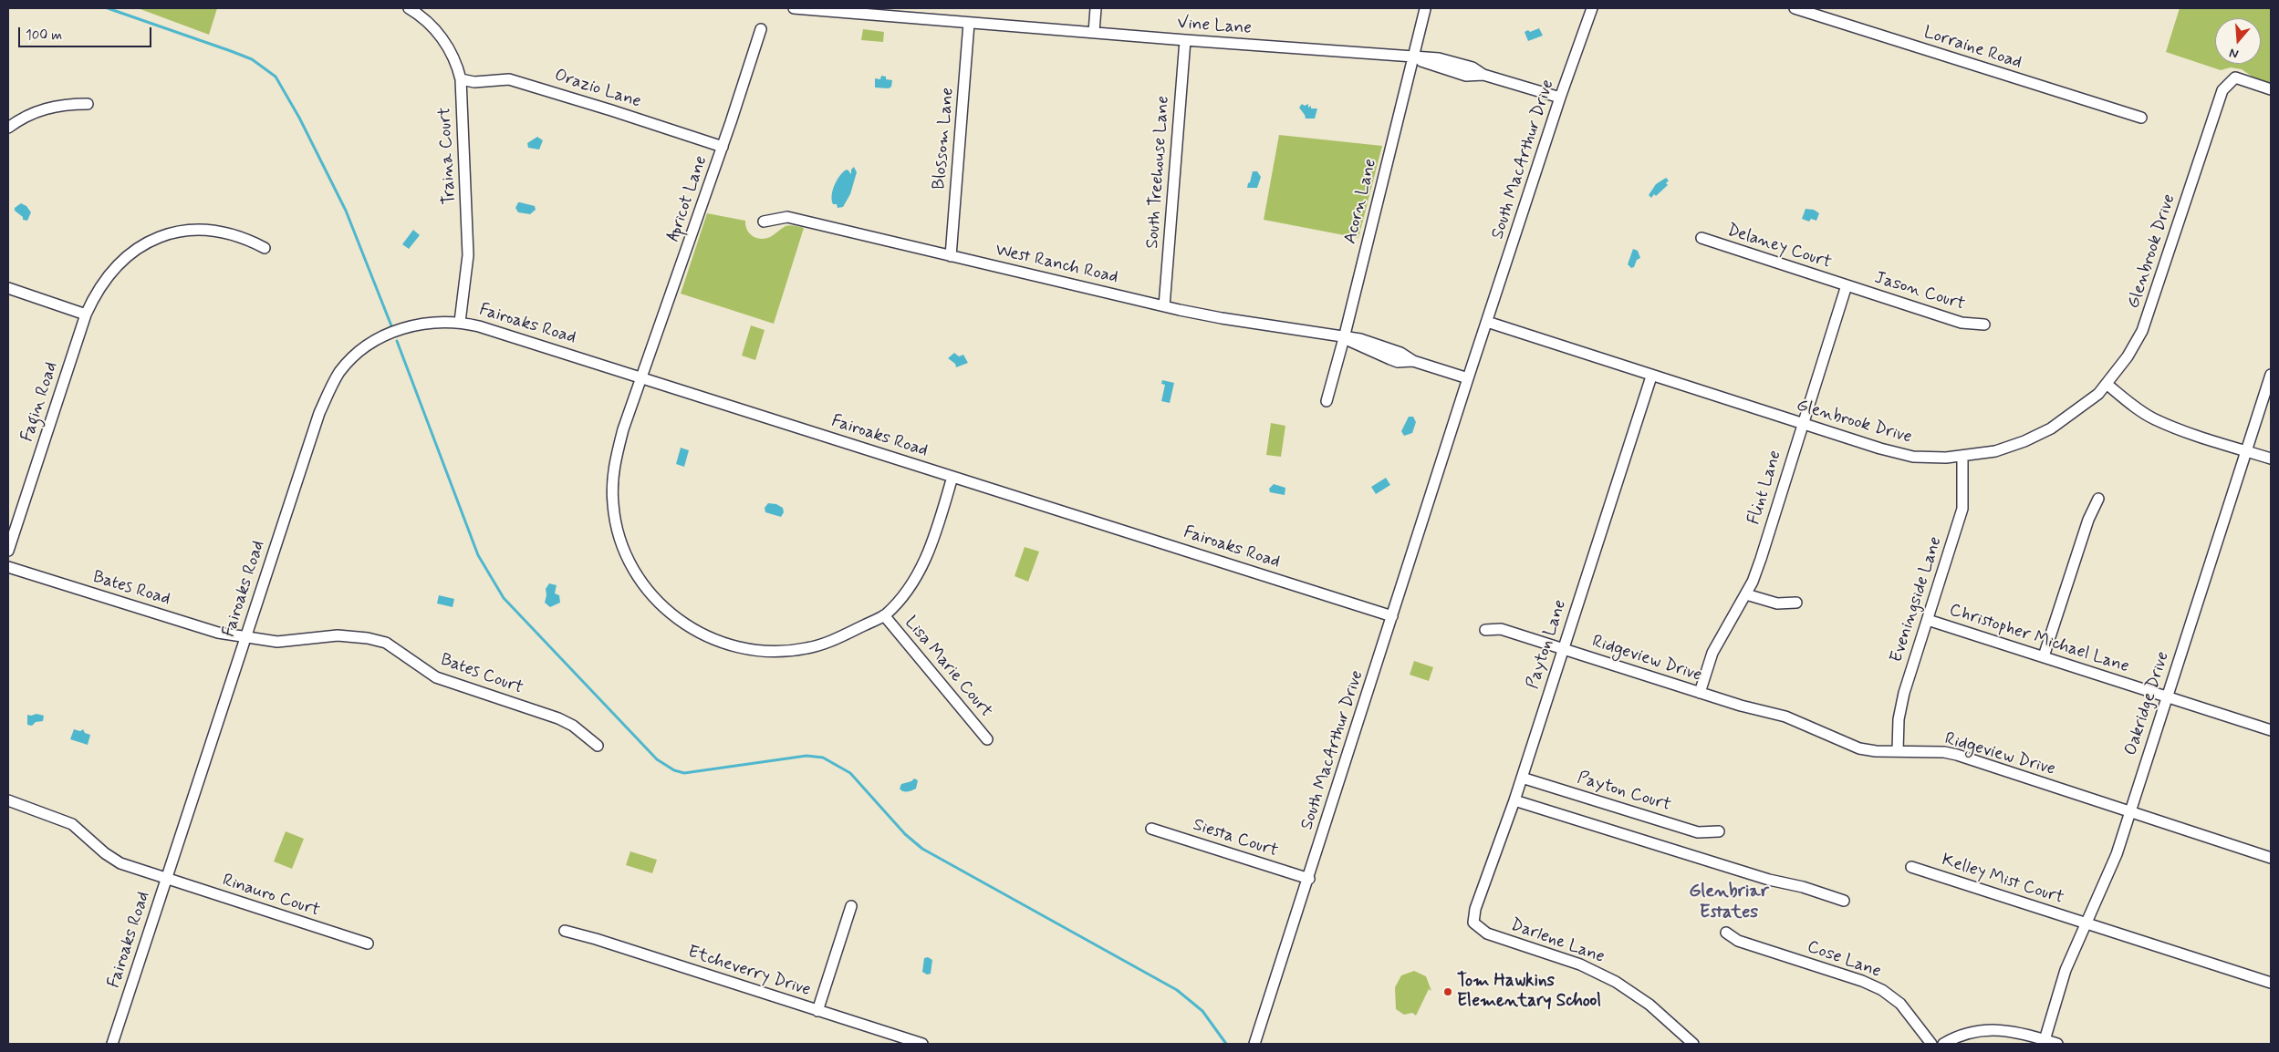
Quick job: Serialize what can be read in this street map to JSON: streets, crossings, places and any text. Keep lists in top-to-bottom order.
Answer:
{
  "streets": {
    "street": [
      "Vine Lane",
      "Lorraine Road",
      "Orazio Lane",
      "Blossom Lane",
      "Traina Court",
      "South MacArthur Drive",
      "South Treehouse Lane",
      "Apricot Lane",
      "Acorn Lane",
      "Delaney Court",
      "Glenbrook Drive",
      "West Ranch Road",
      "Jason Court",
      "Fairoaks Road",
      "Fagin Road",
      "Flint Lane",
      "Bates Road",
      "Eveningside Lane",
      "Christopher Michael Lane",
      "Payton Lane",
      "Ridgeview Drive",
      "Lisa Marie Court",
      "Bates Court",
      "Oakridge Drive",
      "Payton Court",
      "Siesta Court",
      "Kelley Mist Court",
      "Rinauro Court",
      "Darlene Lane",
      "Cose Lane",
      "Etcheverry Drive"
    ]
  },
  "crossings": [
    ["Vine Lane", "Blossom Lane"],
    ["Vine Lane", "South MacArthur Drive"],
    ["Vine Lane", "South Treehouse Lane"],
    ["Vine Lane", "Acorn Lane"],
    ["Orazio Lane", "Traina Court"],
    ["Orazio Lane", "Apricot Lane"],
    ["Blossom Lane", "West Ranch Road"],
    ["Traina Court", "Fairoaks Road"],
    ["South MacArthur Drive", "Glenbrook Drive"],
    ["South MacArthur Drive", "West Ranch Road"],
    ["South MacArthur Drive", "Fairoaks Road"],
    ["South MacArthur Drive", "Siesta Court"],
    ["South Treehouse Lane", "West Ranch Road"],
    ["Apricot Lane", "Fairoaks Road"],
    ["Apricot Lane", "Lisa Marie Court"],
    ["Acorn Lane", "West Ranch Road"],
    ["Delaney Court", "Jason Court"],
    ["Delaney Court", "Flint Lane"],
    ["Glenbrook Drive", "Flint Lane"],
    ["Glenbrook Drive", "Eveningside Lane"],
    ["Glenbrook Drive", "Payton Lane"],
    ["Jason Court", "Flint Lane"],
    ["Fairoaks Road", "Bates Road"],
    ["Fairoaks Road", "Bates Court"],
    ["Fairoaks Road", "Rinauro Court"],
    ["Flint Lane", "Ridgeview Drive"],
    ["Bates Road", "Bates Court"],
    ["Eveningside Lane", "Christopher Michael Lane"],
    ["Eveningside Lane", "Ridgeview Drive"],
    ["Christopher Michael Lane", "Oakridge Drive"],
    ["Payton Lane", "Ridgeview Drive"],
    ["Payton Lane", "Payton Court"],
    ["Payton Lane", "Darlene Lane"],
    ["Ridgeview Drive", "Oakridge Drive"],
    ["Oakridge Drive", "Kelley Mist Court"]
  ],
  "districts": ["Glenbriar Estates"],
  "places": ["Tom Hawkins Elementary School"],
  "scale_bar": "100 m",
  "north": "bottom"
}
